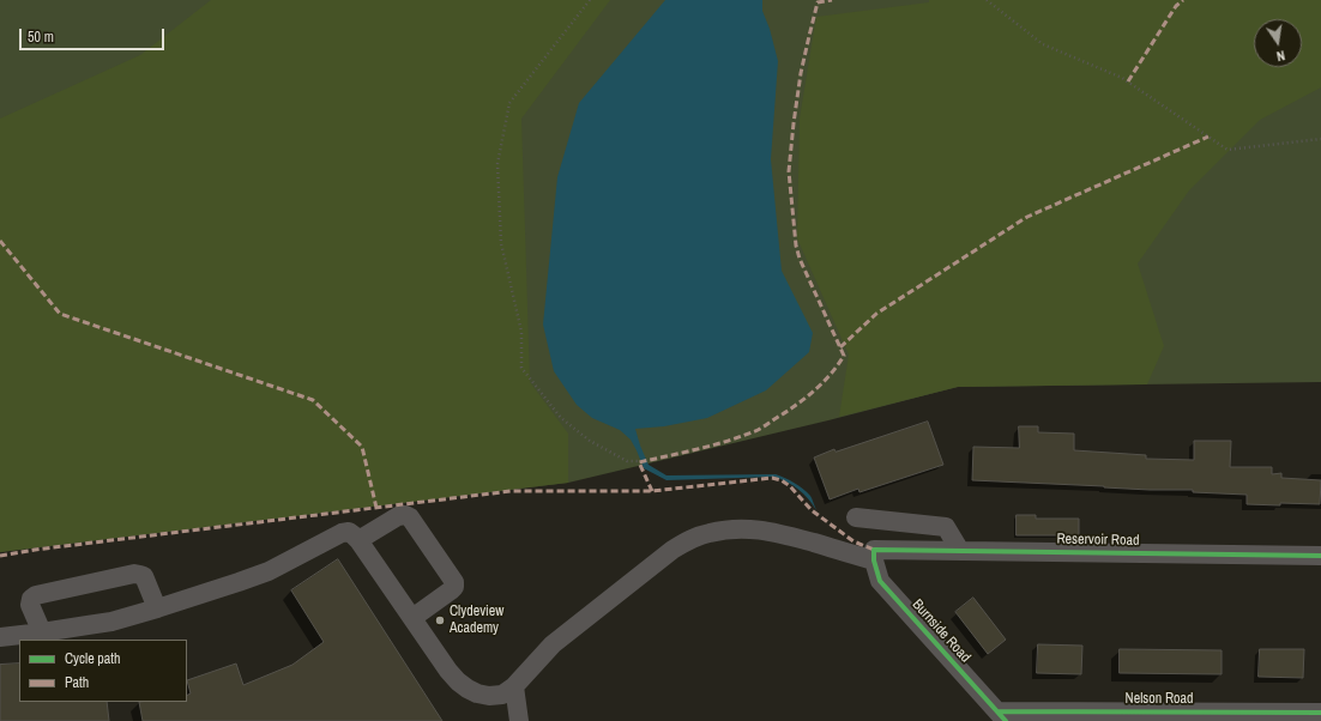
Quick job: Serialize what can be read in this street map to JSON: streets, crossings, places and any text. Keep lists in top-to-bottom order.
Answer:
{
  "streets": {
    "street": ["Reservoir Road", "Burnside Road", "Nelson Road"]
  },
  "crossings": [
    ["Reservoir Road", "Burnside Road"],
    ["Burnside Road", "Nelson Road"]
  ],
  "places": ["Clydeview Academy"],
  "legend": ["Cycle path", "Path"],
  "scale_bar": "50 m",
  "north": "bottom"
}
